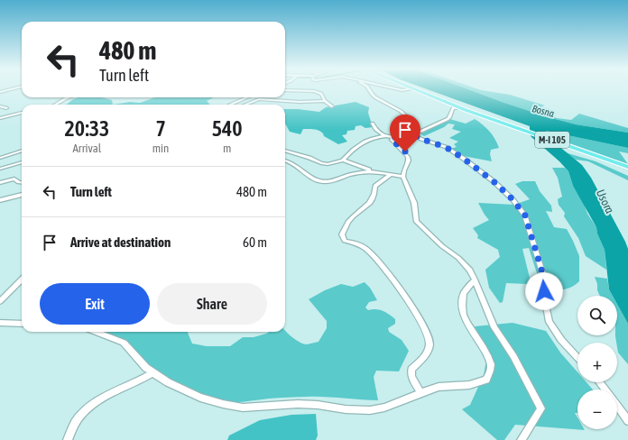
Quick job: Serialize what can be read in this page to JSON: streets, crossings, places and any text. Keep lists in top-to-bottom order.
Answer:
{
  "streets": {
    "main road": ["M-I 105"]
  },
  "water": ["Bosna", "Usora"],
  "page": {
    "turn": ["480 m", "Turn left"],
    "eta": [
      "20:33",
      "Arrival",
      "7",
      "min",
      "540",
      "m"
    ],
    "list": [
      {
        "name": "Turn left",
        "value": "480 m"
      },
      {
        "name": "Arrive at destination",
        "value": "60 m"
      }
    ],
    "buttons": ["Exit", "Share"],
    "map_buttons": ["+", "−"]
  }
}
